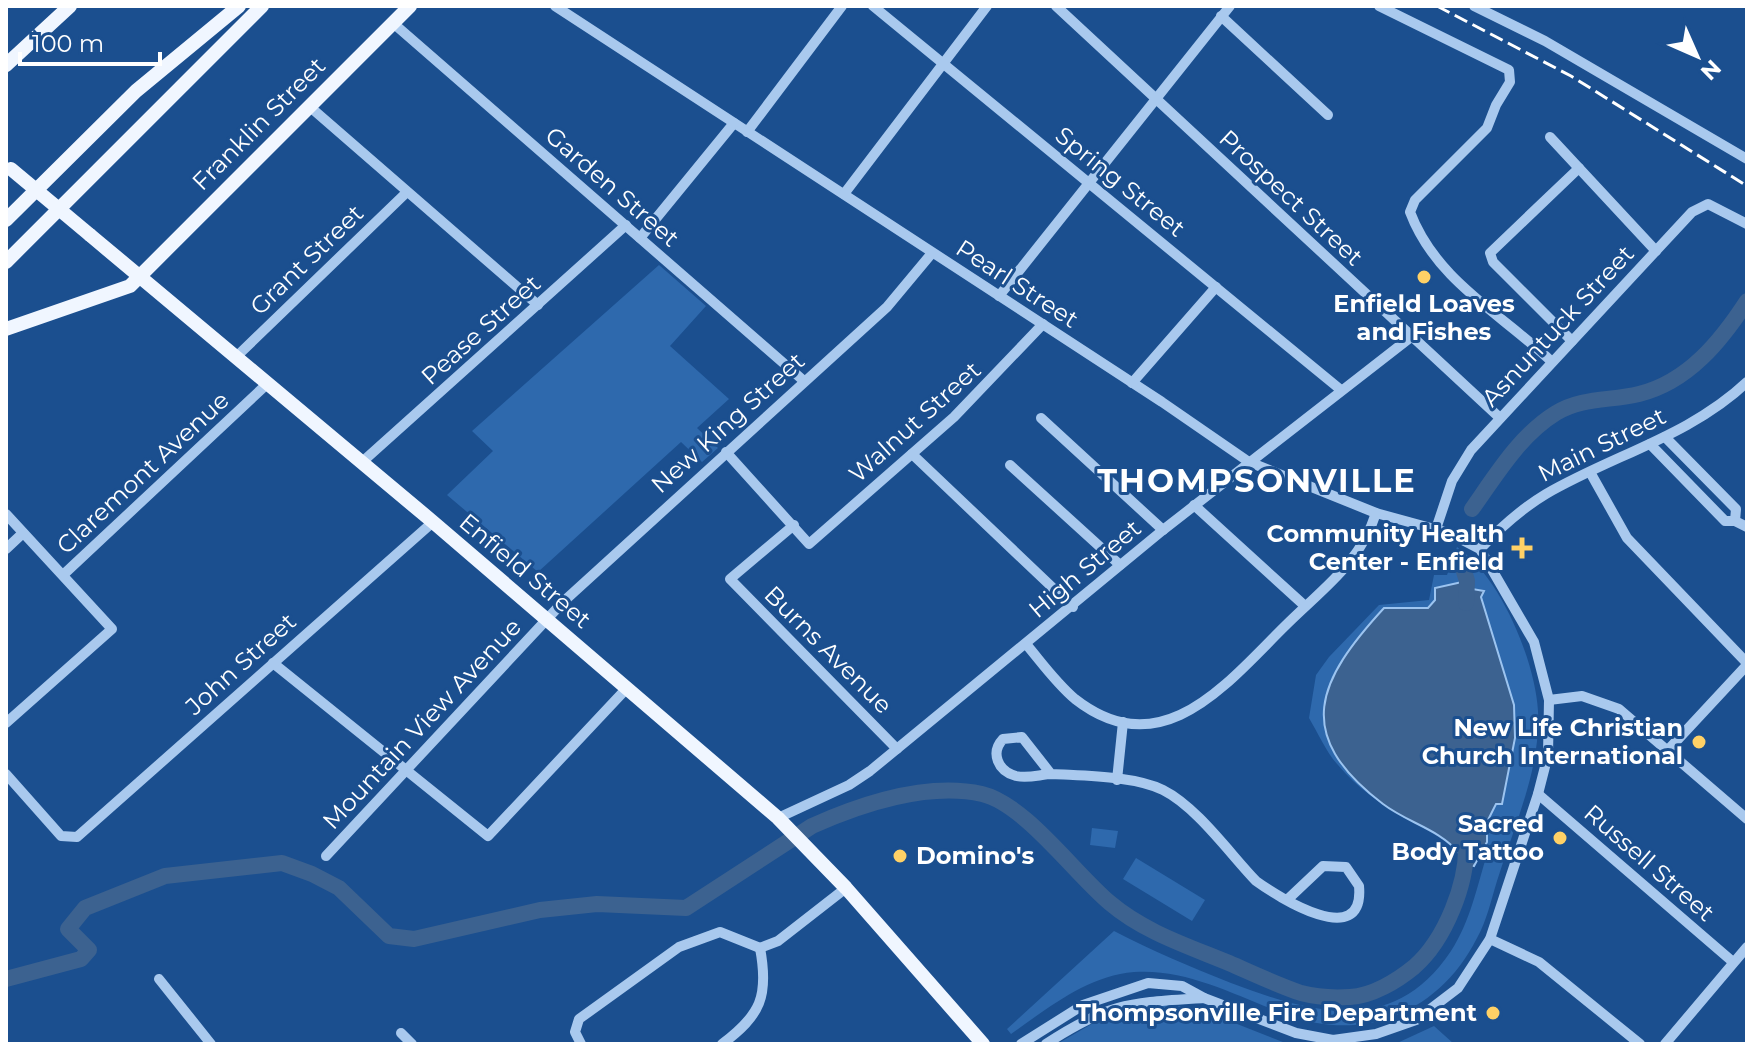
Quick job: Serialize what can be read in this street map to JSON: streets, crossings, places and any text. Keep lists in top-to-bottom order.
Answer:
{
  "streets": {
    "main road": ["Franklin Street", "Enfield Street"],
    "street": [
      "Spring Street",
      "Garden Street",
      "Prospect Street",
      "Grant Street",
      "Pearl Street",
      "Asnuntuck Street",
      "Pease Street",
      "Walnut Street",
      "New King Street",
      "Main Street",
      "Claremont Avenue",
      "High Street",
      "Burns Avenue",
      "John Street",
      "Mountain View Avenue",
      "Russell Street"
    ]
  },
  "crossings": [
    ["Franklin Street", "Garden Street"],
    ["Franklin Street", "Enfield Street"],
    ["Spring Street", "High Street"],
    ["Garden Street", "Pease Street"],
    ["Garden Street", "New King Street"],
    ["Prospect Street", "Asnuntuck Street"],
    ["Prospect Street", "High Street"],
    ["Grant Street", "Enfield Street"],
    ["Pearl Street", "Asnuntuck Street"],
    ["Pearl Street", "Walnut Street"],
    ["Pearl Street", "New King Street"],
    ["Pearl Street", "Main Street"],
    ["Pearl Street", "High Street"],
    ["Pease Street", "Enfield Street"],
    ["Walnut Street", "Burns Avenue"],
    ["New King Street", "Enfield Street"],
    ["New King Street", "Mountain View Avenue"],
    ["Claremont Avenue", "Enfield Street"],
    ["High Street", "Enfield Street"],
    ["High Street", "Burns Avenue"],
    ["Enfield Street", "John Street"],
    ["Enfield Street", "Mountain View Avenue"]
  ],
  "districts": ["THOMPSONVILLE"],
  "places": {
    "other": [
      "Enfield Loaves and Fishes",
      "New Life Christian Church International",
      "Sacred Body Tattoo",
      "Domino's",
      "Thompsonville Fire Department"
    ],
    "health": ["Community Health Center - Enfield"]
  },
  "scale_bar": "100 m",
  "north": "bottom right"
}
